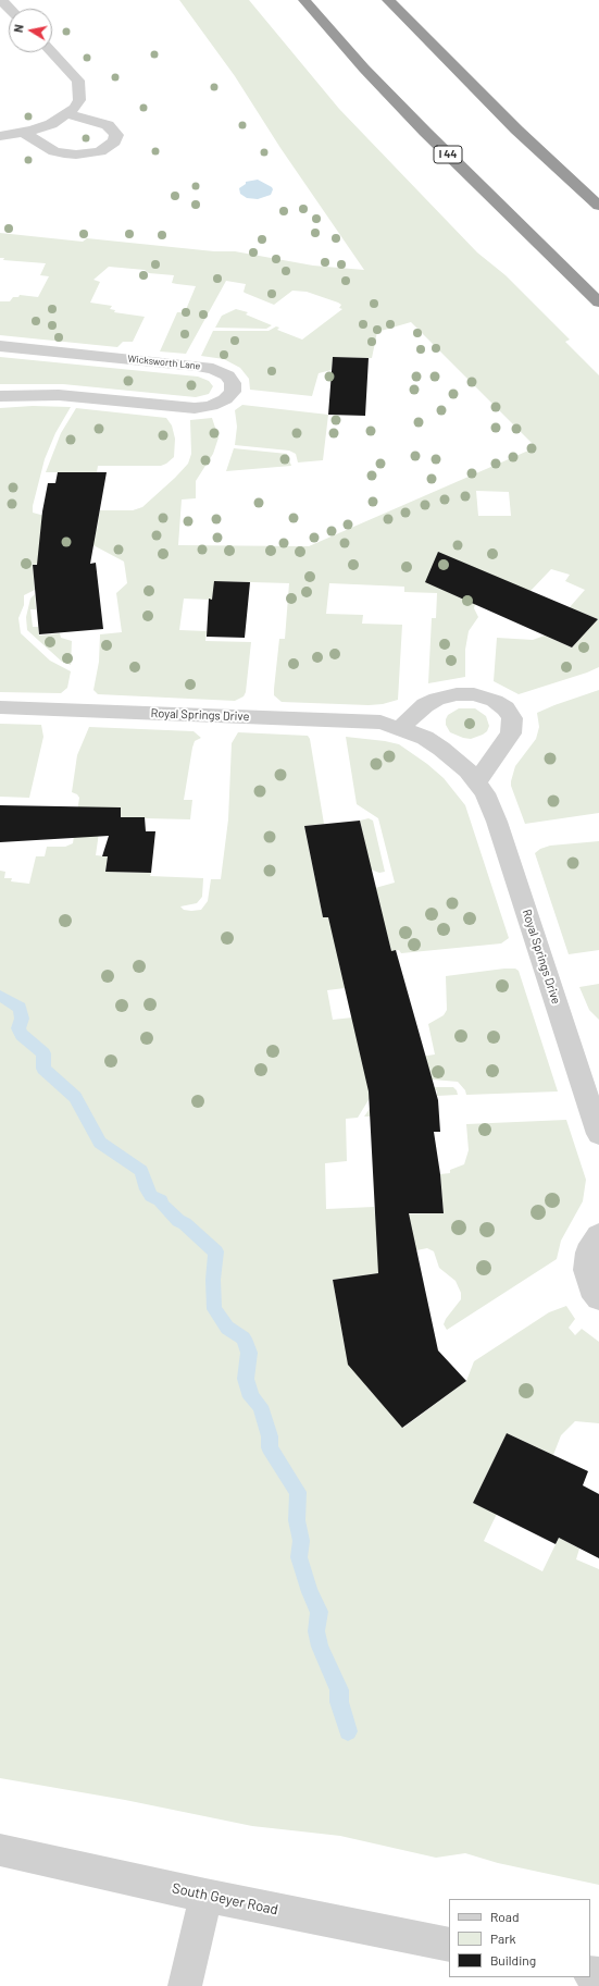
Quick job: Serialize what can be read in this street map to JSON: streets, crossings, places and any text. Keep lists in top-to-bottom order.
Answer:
{
  "streets": {
    "highway": ["I 44"],
    "street": ["Wicksworth Lane", "Royal Springs Drive", "South Geyer Road"]
  },
  "legend": ["Road", "Park", "Building"],
  "north": "left"
}
